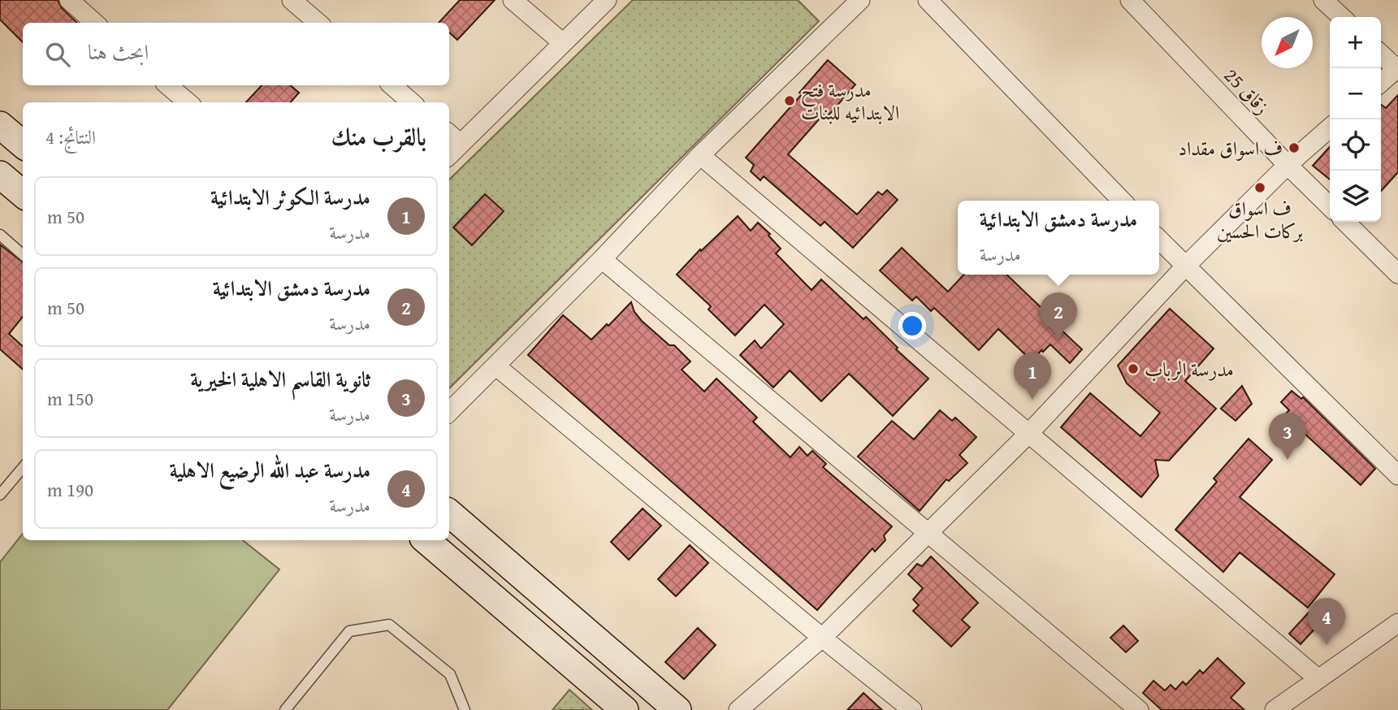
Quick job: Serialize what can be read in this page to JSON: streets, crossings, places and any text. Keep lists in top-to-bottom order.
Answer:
{
  "streets": {
    "street": ["زقاق 25"]
  },
  "places": [
    "مدرسة فتح الابتدائيه للبنات",
    "ف اسواق مقداد",
    "ف اسواق بركات الحسين",
    "مدرسة الرباب"
  ],
  "north": "bottom left",
  "page": {
    "map_buttons": ["+", "−"],
    "search": "ابحث هنا",
    "heading": ["بالقرب منك", "النتائج: 4"],
    "list": [
      {
        "mark": "1",
        "name": "مدرسة الكوثر الابتدائية",
        "note": "مدرسة",
        "value": "50 m"
      },
      {
        "mark": "2",
        "name": "مدرسة دمشق الابتدائية",
        "note": "مدرسة",
        "value": "50 m"
      },
      {
        "mark": "3",
        "name": "ثانوية القاسم الاهلية الخيرية",
        "note": "مدرسة",
        "value": "150 m"
      },
      {
        "mark": "4",
        "name": "مدرسة عبد الله الرضيع الاهلية",
        "note": "مدرسة",
        "value": "190 m"
      }
    ],
    "popup": ["مدرسة دمشق الابتدائية", "مدرسة"],
    "pins": [
      "2",
      "1",
      "3",
      "4"
    ]
  }
}
